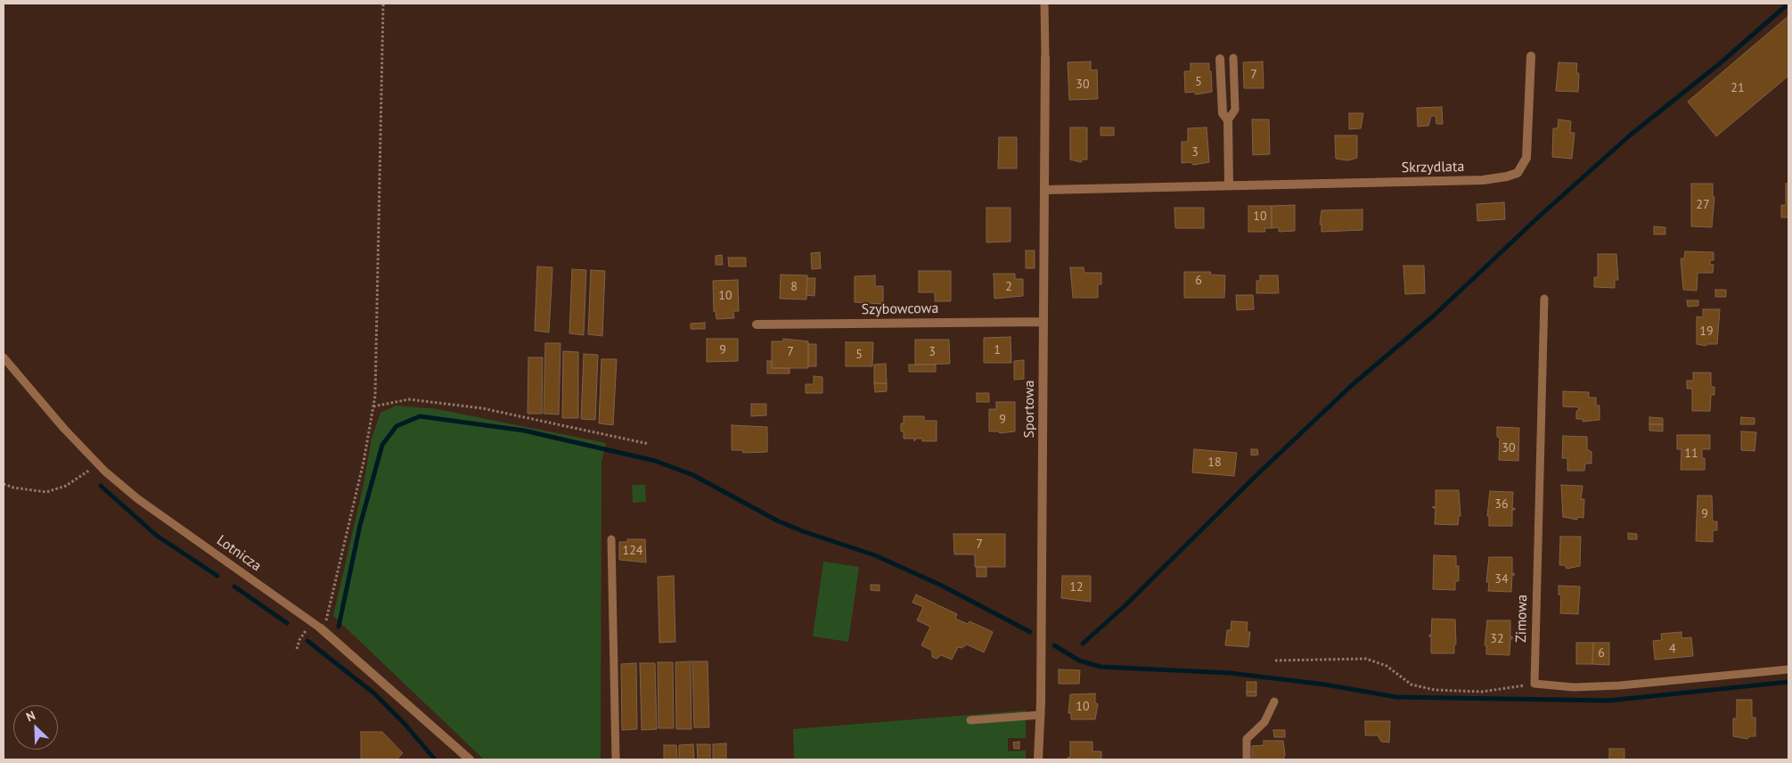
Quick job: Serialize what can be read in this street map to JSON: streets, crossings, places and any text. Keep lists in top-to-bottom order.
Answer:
{
  "streets": {
    "street": [
      "Skrzydlata",
      "Szybowcowa",
      "Sportowa",
      "Lotnicza"
    ],
    "lane": ["Zimowa"]
  },
  "crossings": [
    ["Skrzydlata", "Sportowa"],
    ["Szybowcowa", "Sportowa"]
  ],
  "house_numbers": [
    "7",
    "5",
    "30",
    "21",
    "3",
    "27",
    "10",
    "6",
    "8",
    "2",
    "10",
    "19",
    "9",
    "1",
    "7",
    "3",
    "5",
    "9",
    "30",
    "11",
    "18",
    "36",
    "9",
    "7",
    "124",
    "34",
    "12",
    "32",
    "4",
    "6",
    "10"
  ],
  "north": "top left"
}
